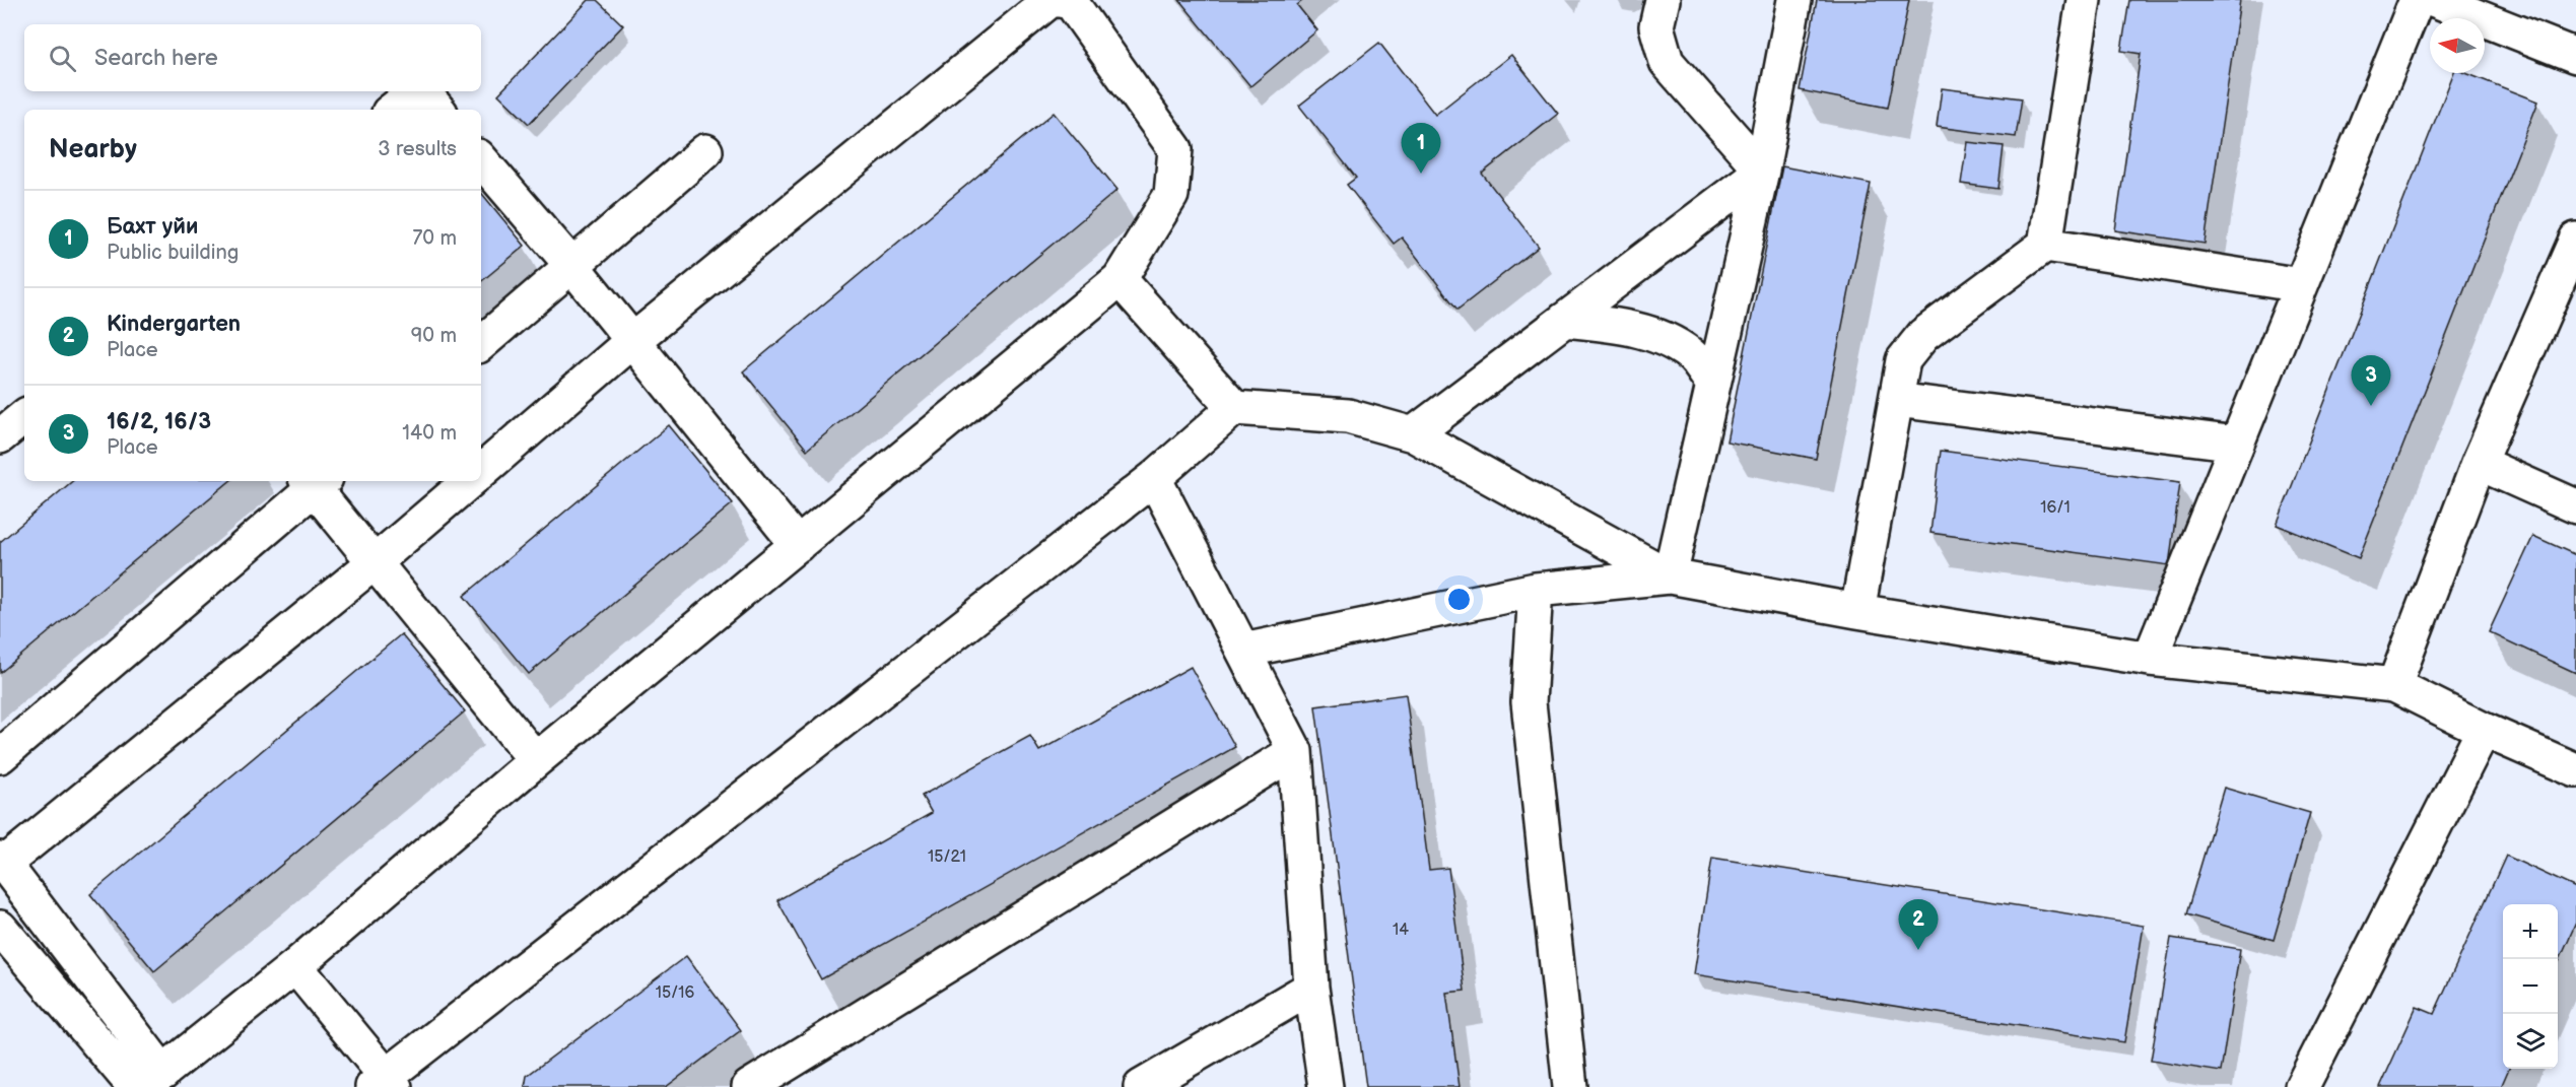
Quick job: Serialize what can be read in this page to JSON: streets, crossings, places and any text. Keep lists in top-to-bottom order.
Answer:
{
  "house_numbers": [
    "16/1",
    "15/21",
    "14",
    "15/16"
  ],
  "north": "left",
  "page": {
    "search": "Search here",
    "heading": ["Nearby", "3 results"],
    "pins": ["1", "3", "2"],
    "list": [
      {
        "mark": "1",
        "name": "Бахт уйи",
        "note": "Public building",
        "value": "70 m"
      },
      {
        "mark": "2",
        "name": "Kindergarten",
        "note": "Place",
        "value": "90 m"
      },
      {
        "mark": "3",
        "name": "16/2, 16/3",
        "note": "Place",
        "value": "140 m"
      }
    ],
    "map_buttons": ["+", "−"]
  }
}
